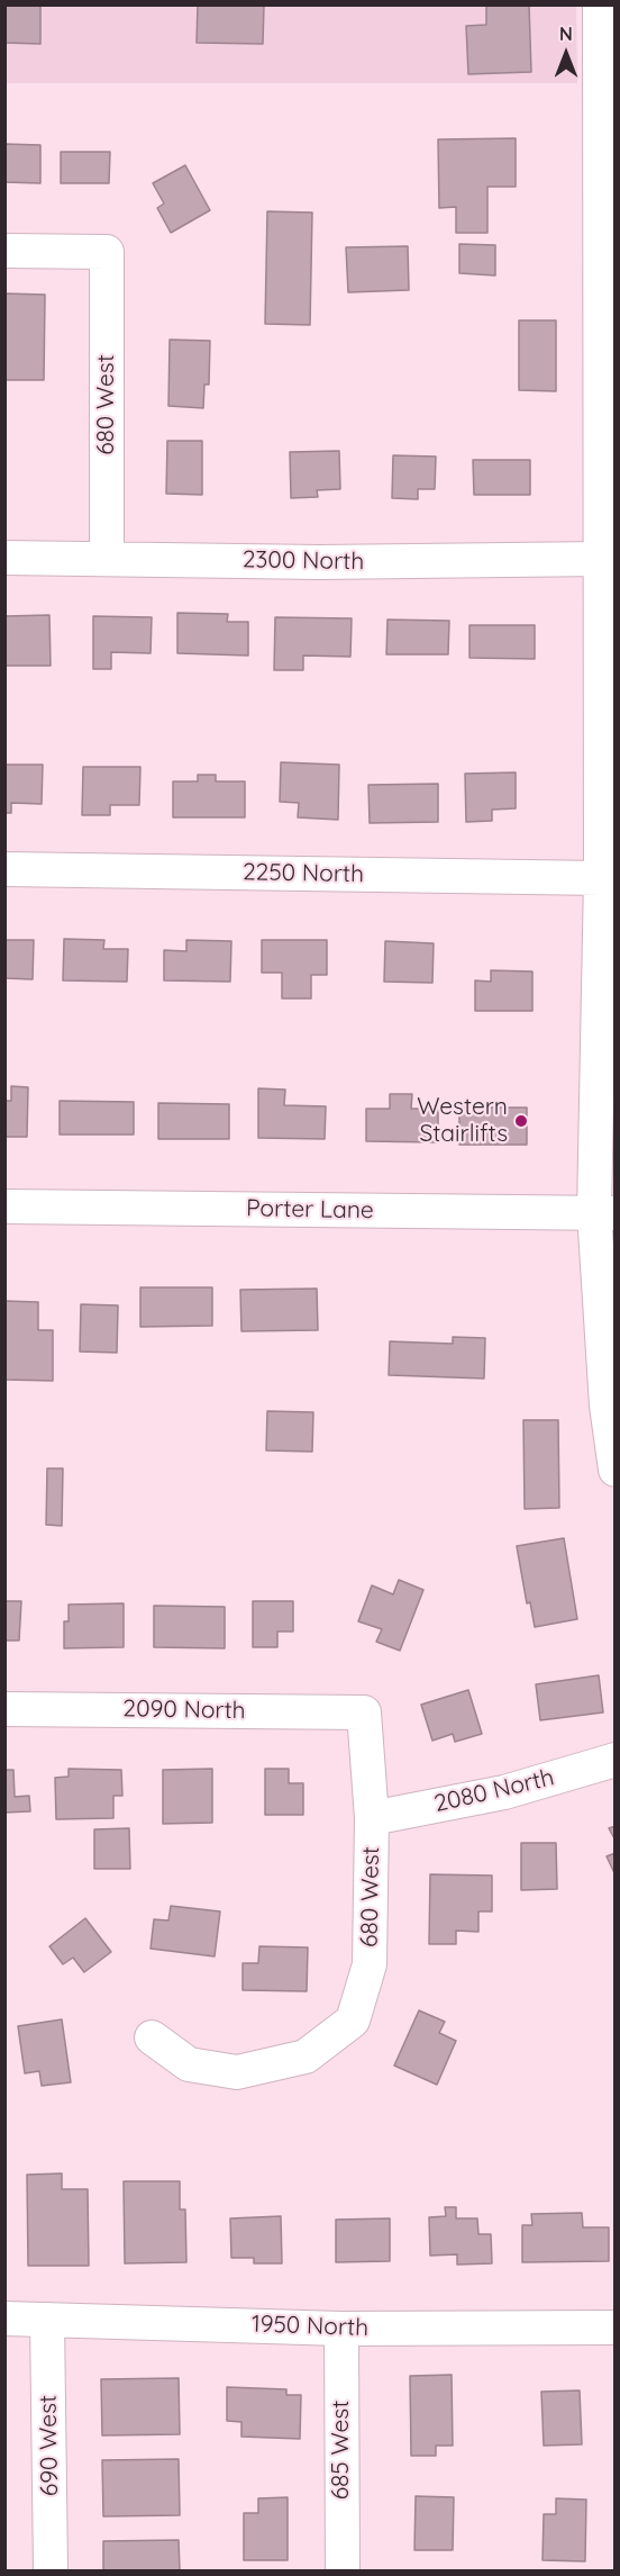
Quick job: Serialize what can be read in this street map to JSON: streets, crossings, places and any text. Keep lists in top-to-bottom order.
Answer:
{
  "streets": {
    "street": [
      "680 West",
      "2300 North",
      "2250 North",
      "Porter Lane",
      "2090 North",
      "2080 North",
      "1950 North",
      "690 West",
      "685 West"
    ]
  },
  "crossings": [
    ["680 West", "2300 North"],
    ["680 West", "2090 North"],
    ["680 West", "2080 North"],
    ["1950 North", "690 West"],
    ["1950 North", "685 West"]
  ],
  "places": ["Western Stairlifts"],
  "north": "top"
}
